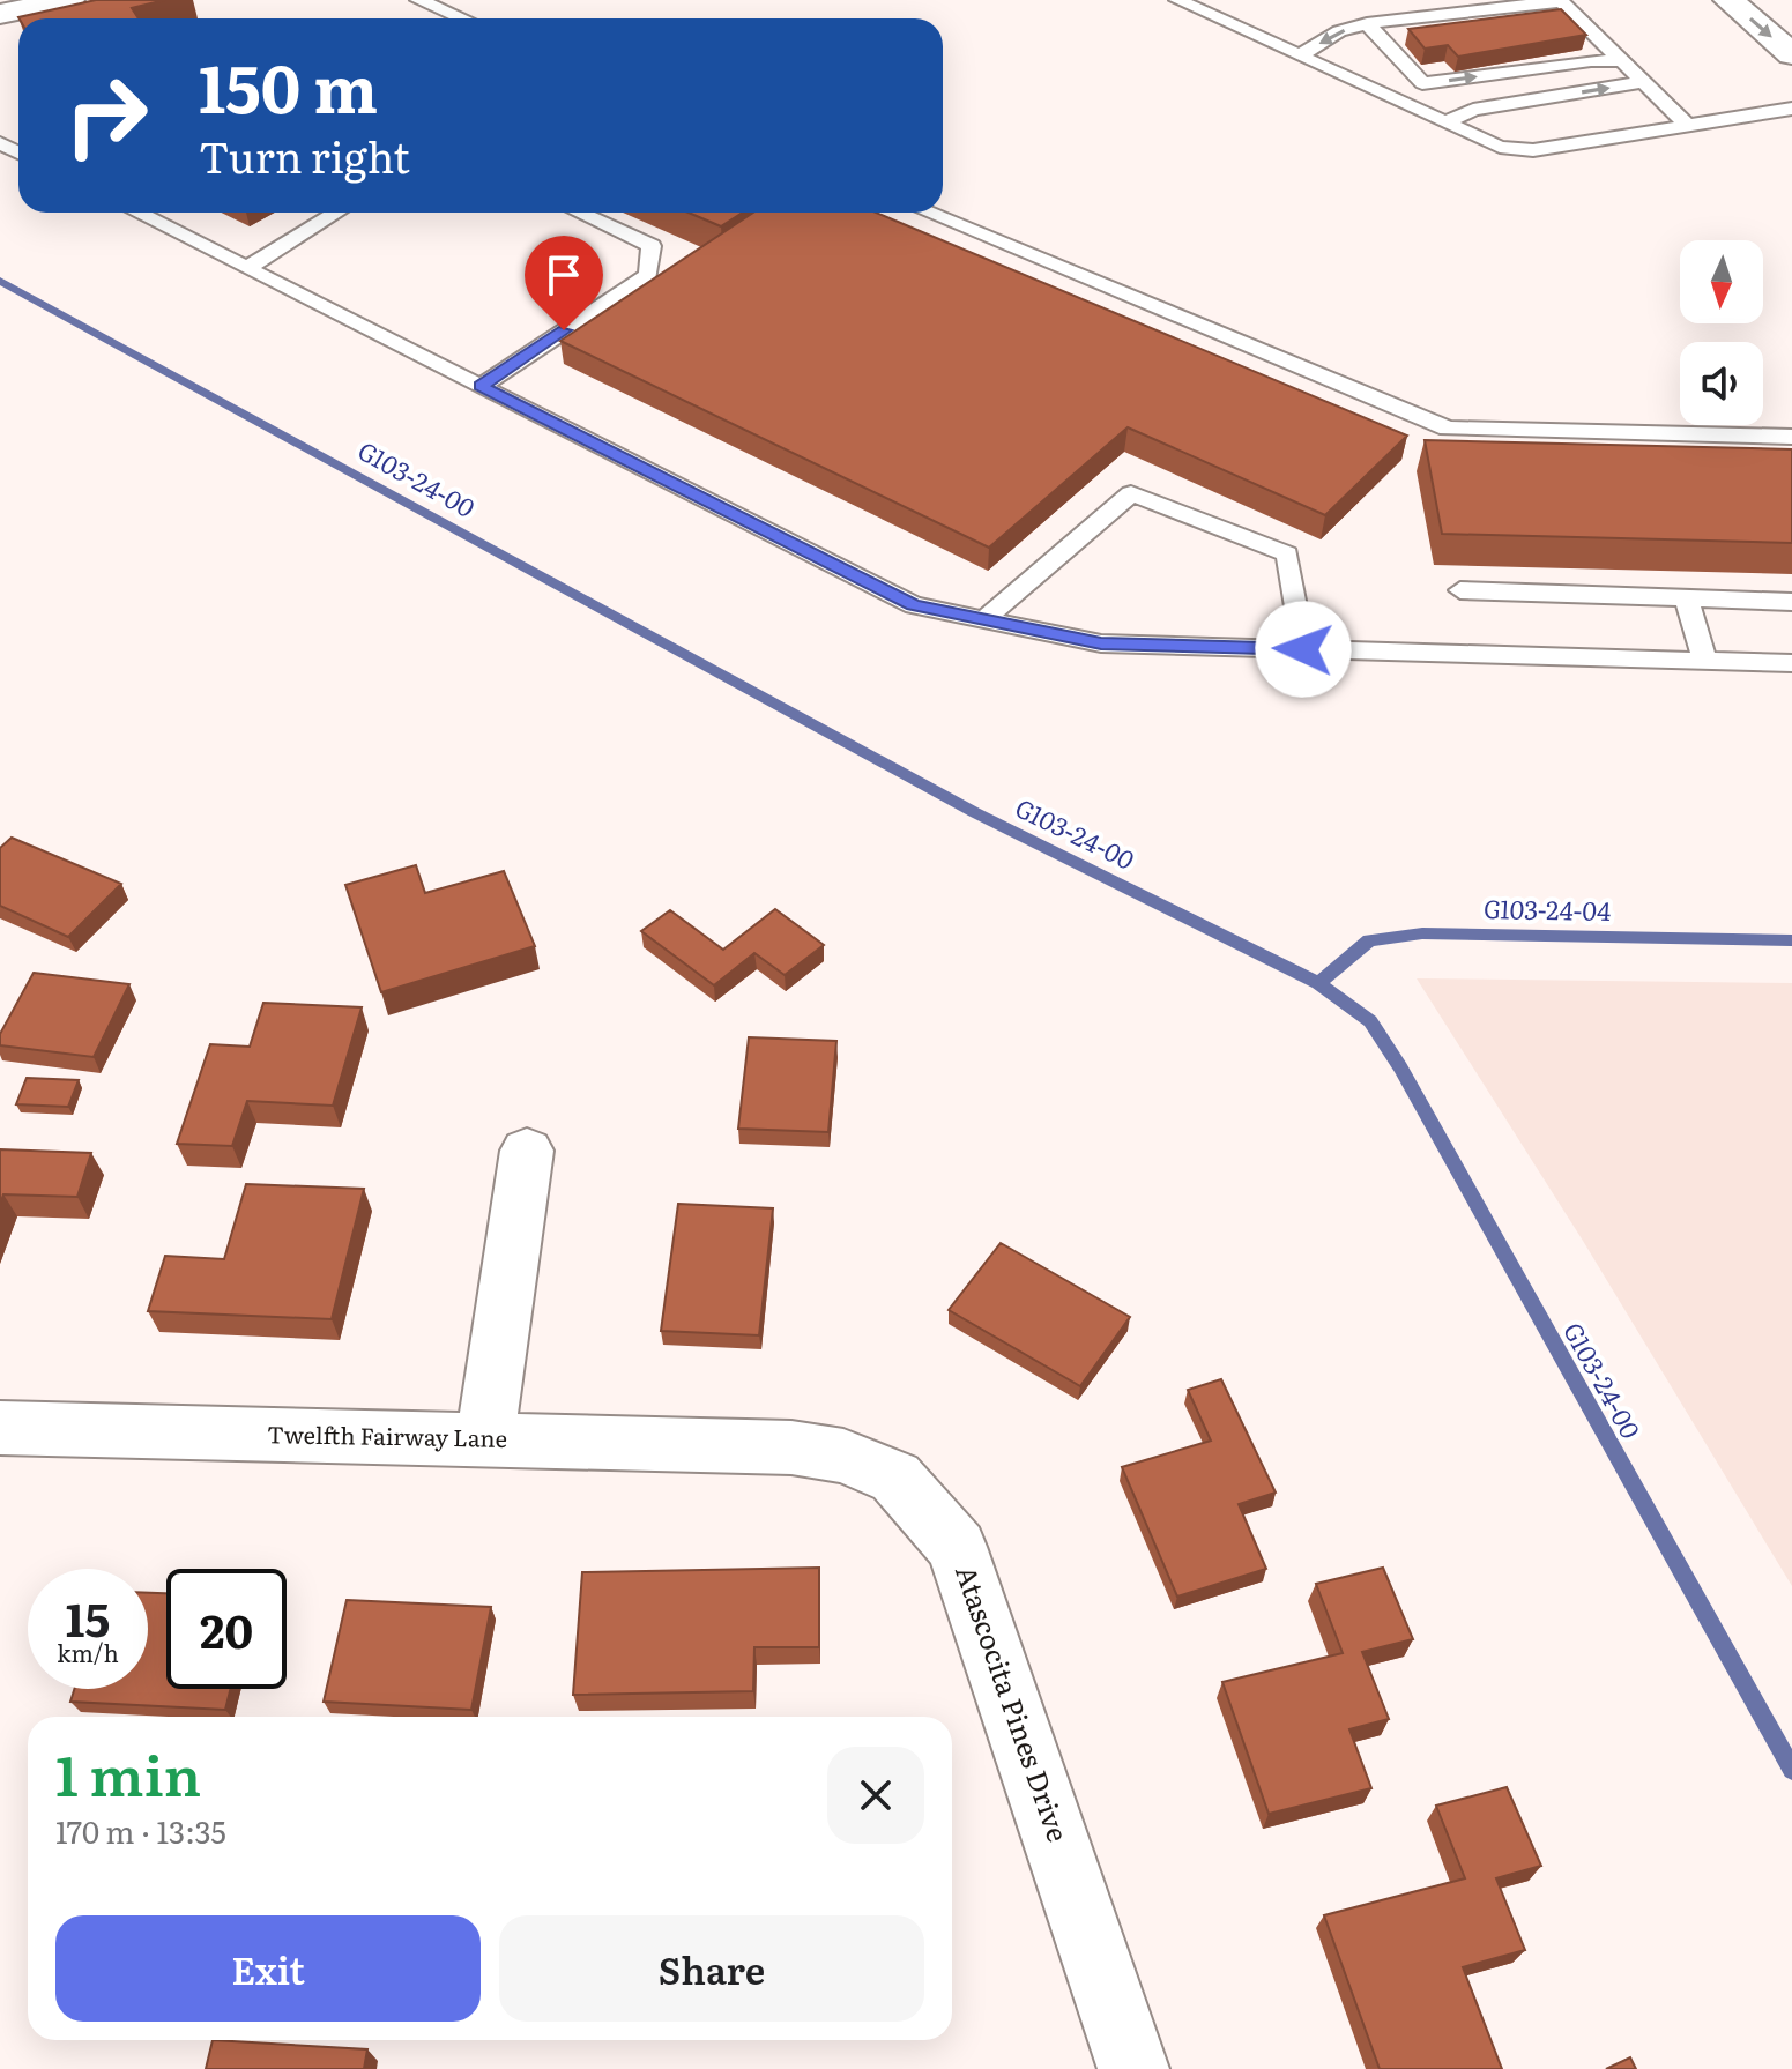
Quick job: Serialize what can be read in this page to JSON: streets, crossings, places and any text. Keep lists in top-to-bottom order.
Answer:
{
  "streets": {
    "street": ["Twelfth Fairway Lane", "Atascocita Pines Drive"]
  },
  "crossings": [
    ["Twelfth Fairway Lane", "Atascocita Pines Drive"]
  ],
  "water": ["G103-24-00", "G103-24-04"],
  "north": "bottom",
  "page": {
    "turn": ["150 m", "Turn right"],
    "speed": "15 km/h",
    "limit": "20",
    "heading": ["1 min", "170 m · 13:35"],
    "buttons": ["Exit", "Share"]
  }
}
